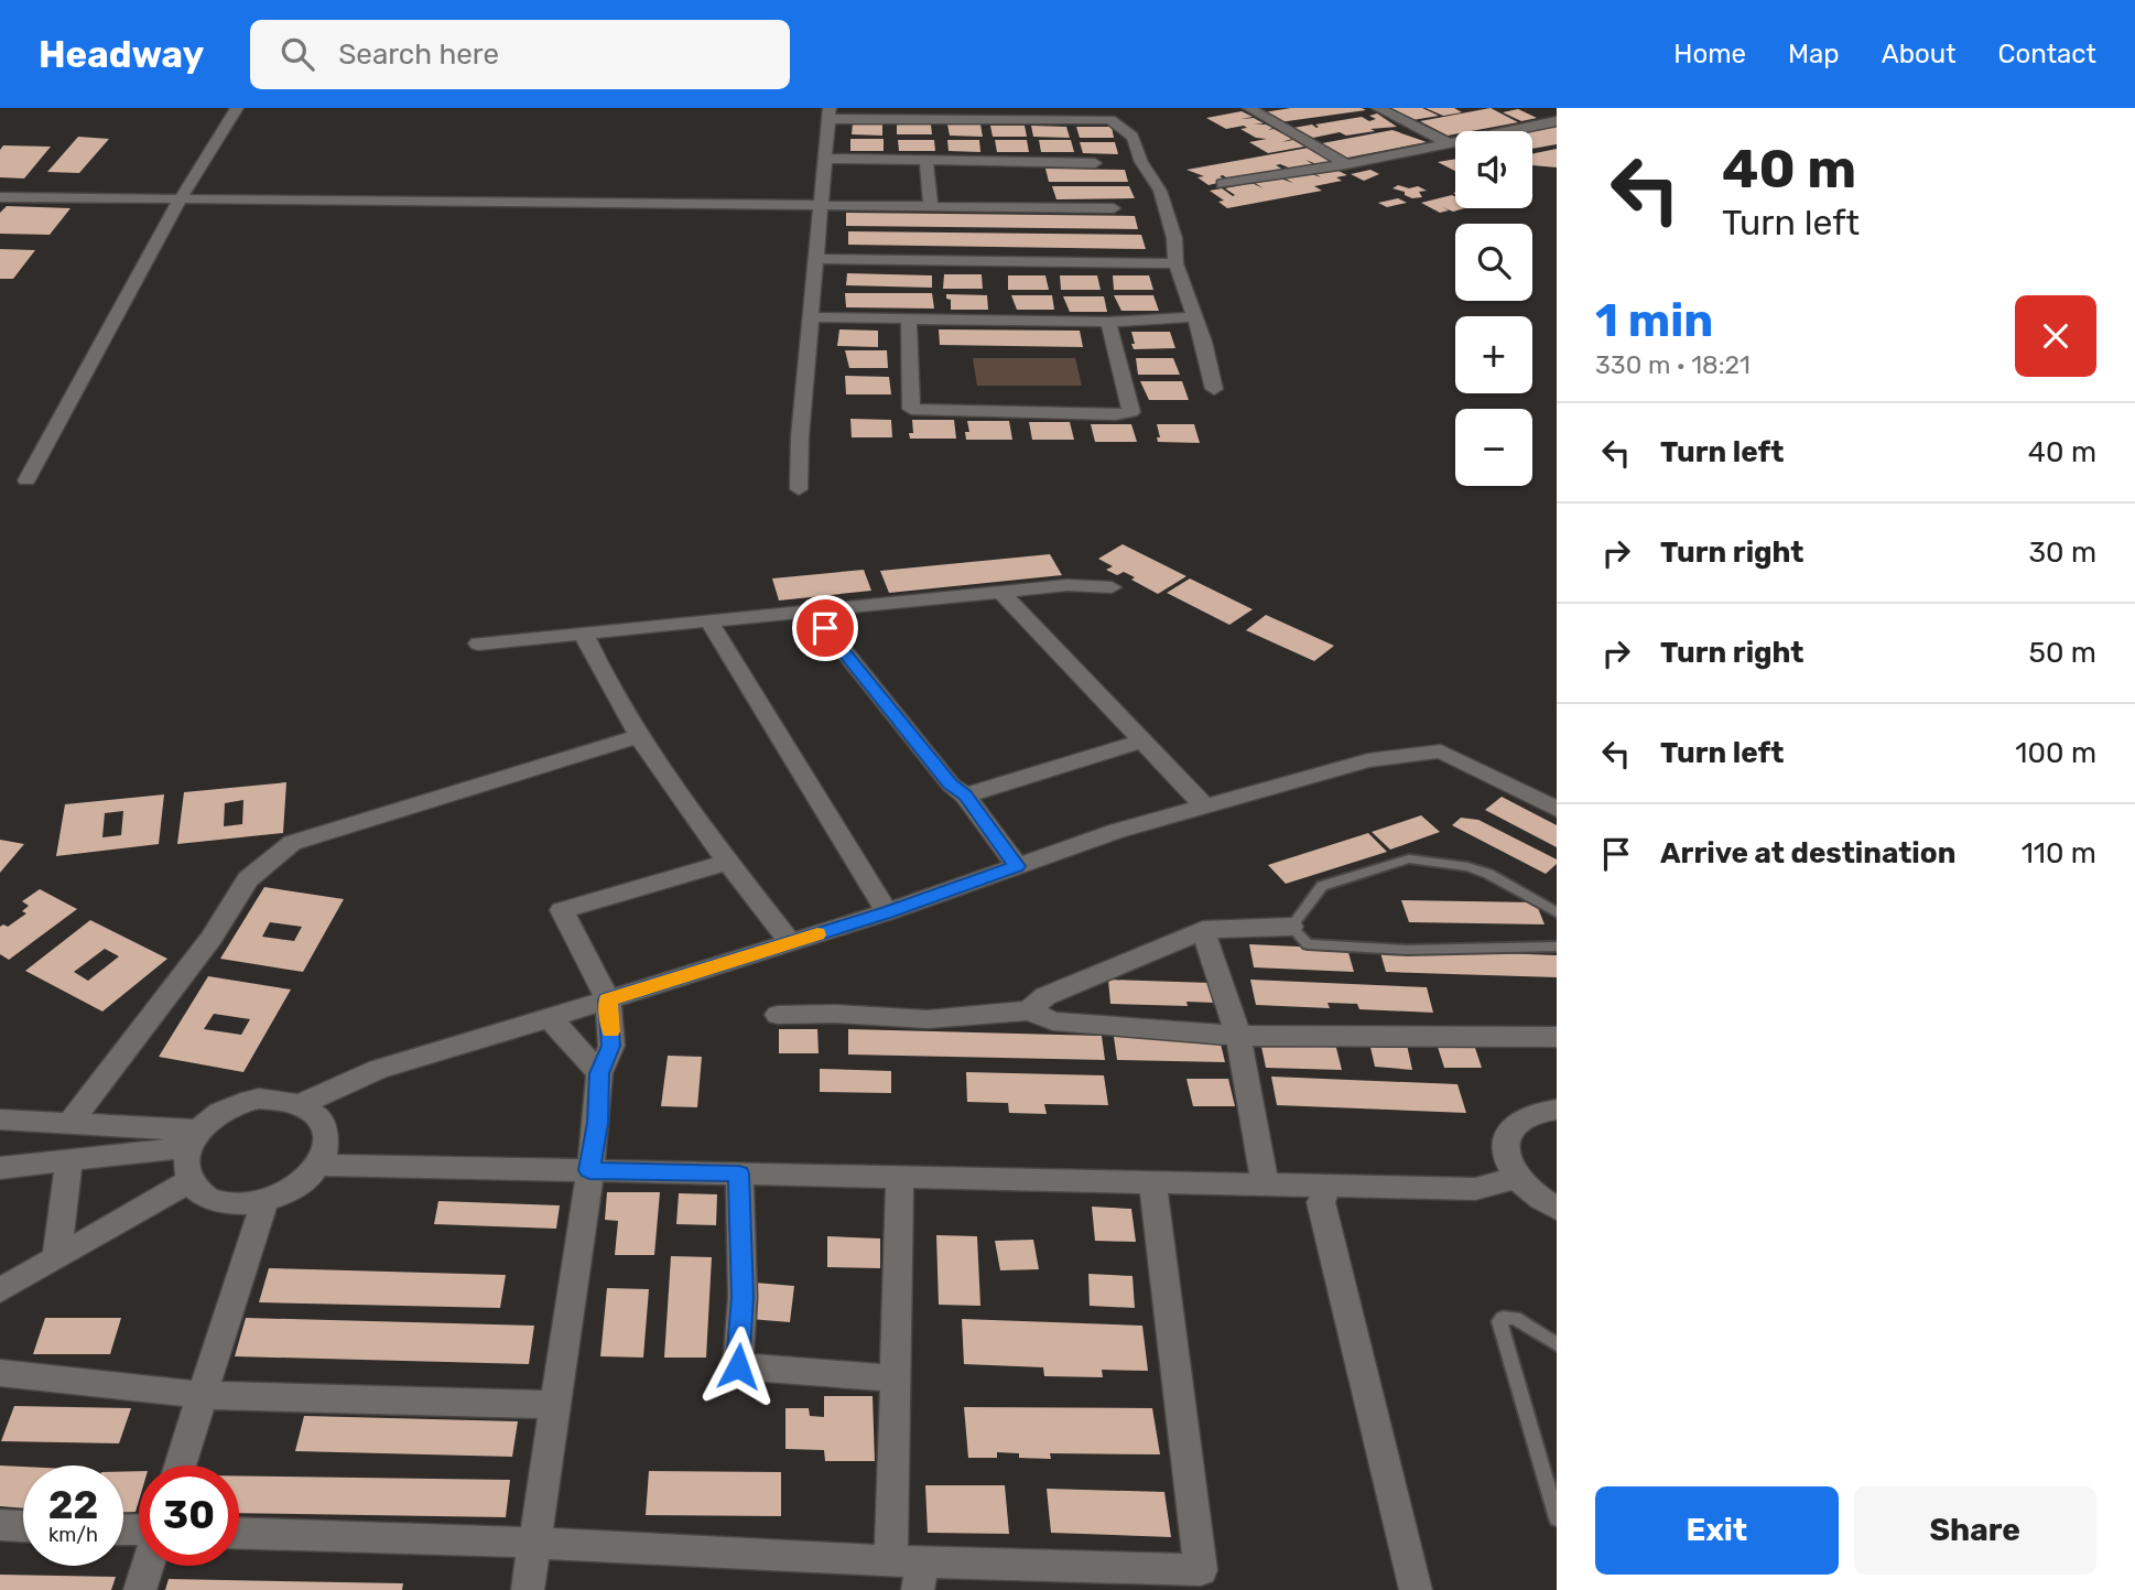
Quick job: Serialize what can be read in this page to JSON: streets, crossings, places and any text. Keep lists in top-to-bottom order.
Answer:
{
  "page": {
    "header": "Headway",
    "search": "Search here",
    "nav": [
      "Home",
      "Map",
      "About",
      "Contact"
    ],
    "turn": ["40 m", "Turn left"],
    "map_buttons": ["+", "−"],
    "heading": ["1 min", "330 m · 18:21"],
    "list": [
      {
        "name": "Turn left",
        "value": "40 m"
      },
      {
        "name": "Turn right",
        "value": "30 m"
      },
      {
        "name": "Turn right",
        "value": "50 m"
      },
      {
        "name": "Turn left",
        "value": "100 m"
      },
      {
        "name": "Arrive at destination",
        "value": "110 m"
      }
    ],
    "speed": "22 km/h",
    "limit": "30",
    "buttons": ["Exit", "Share"]
  }
}
